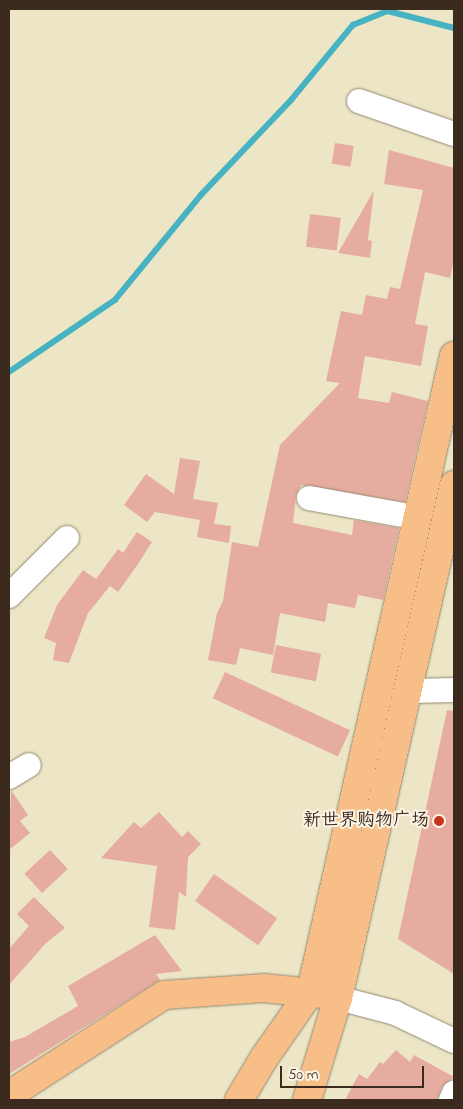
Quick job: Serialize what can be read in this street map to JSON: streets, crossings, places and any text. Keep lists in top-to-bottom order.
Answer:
{
  "places": ["新世界购物广场"],
  "scale_bar": "50 m"
}
